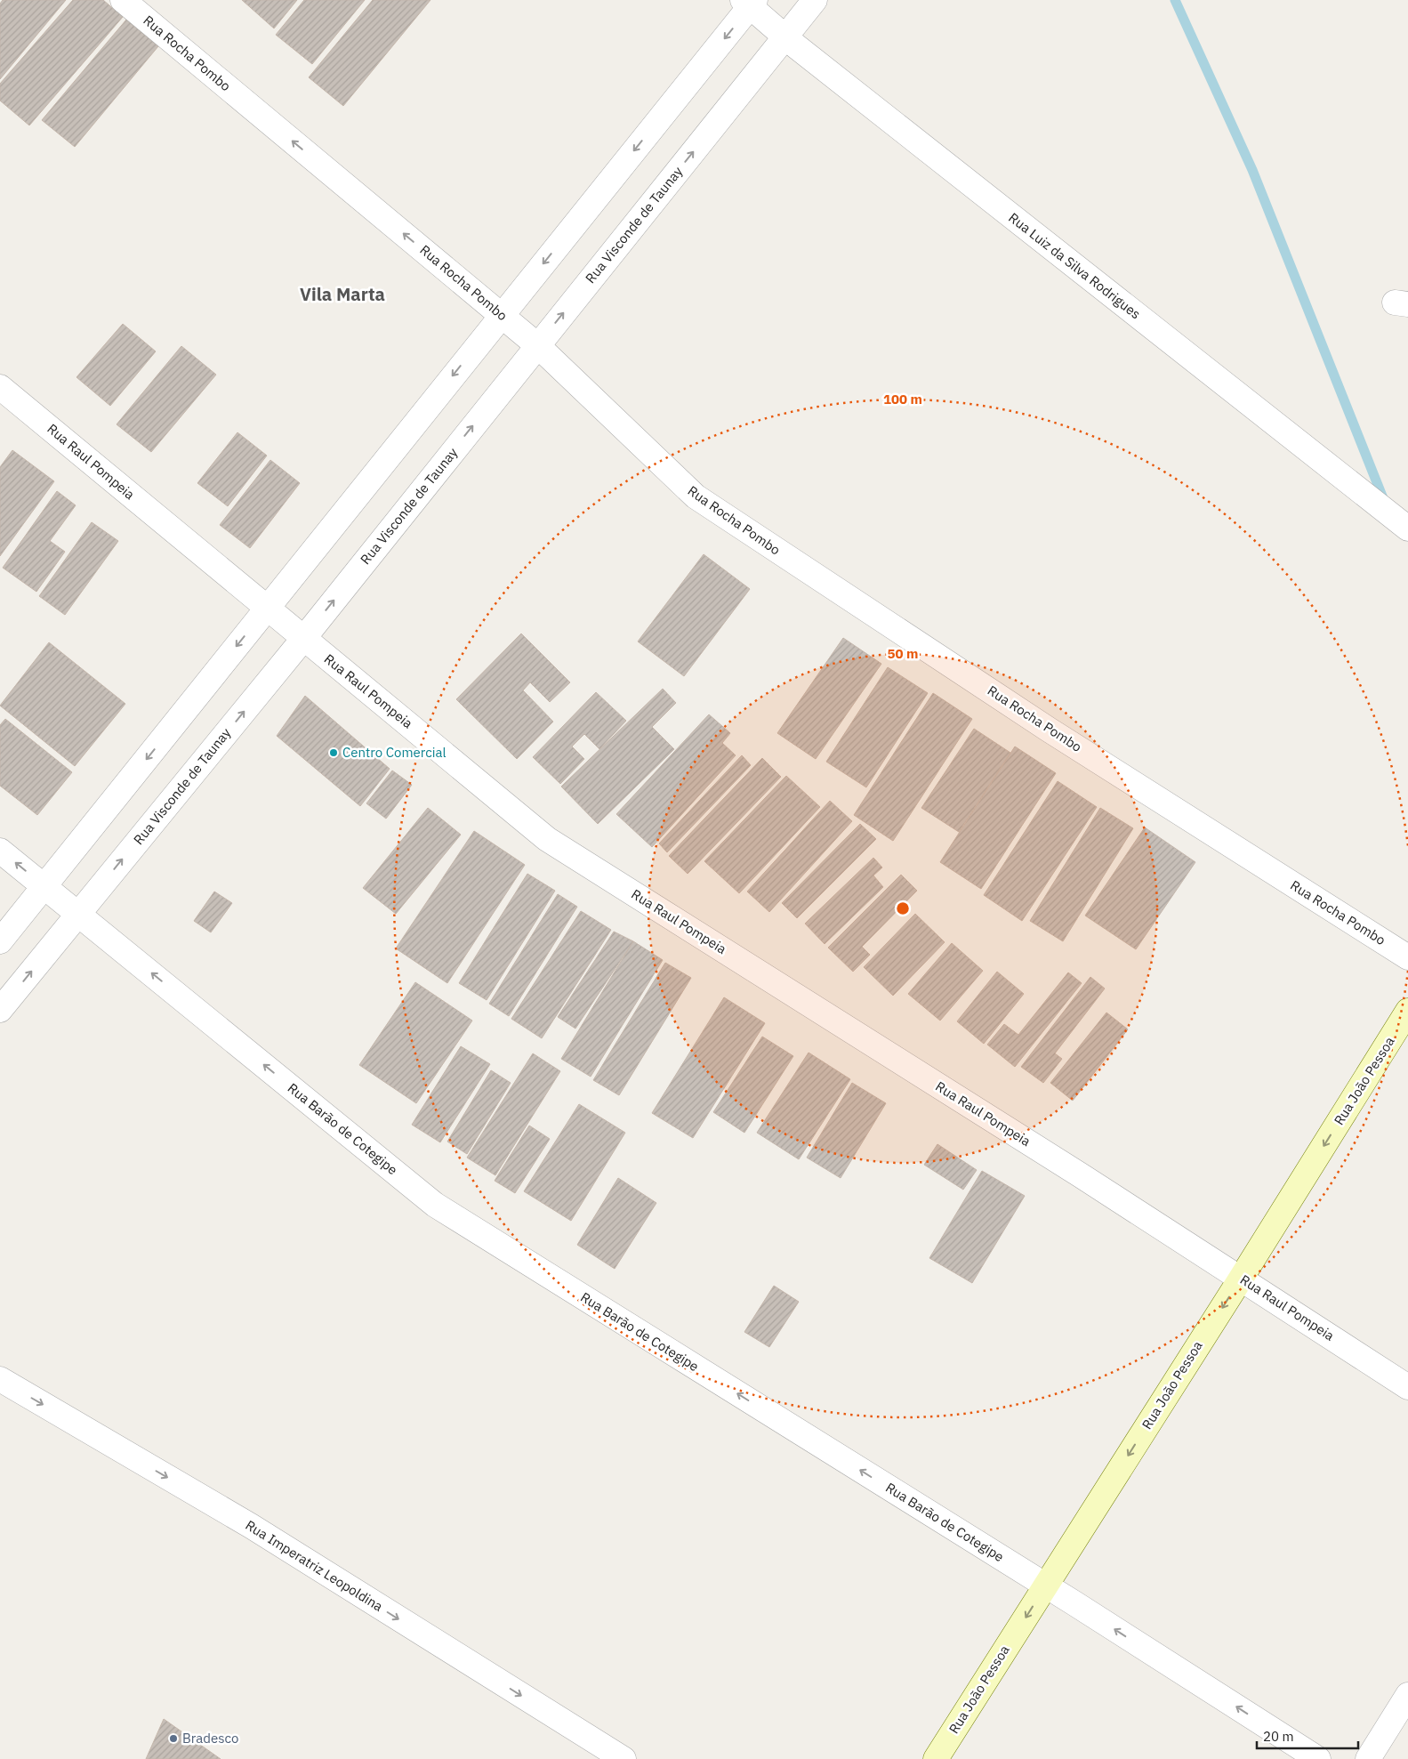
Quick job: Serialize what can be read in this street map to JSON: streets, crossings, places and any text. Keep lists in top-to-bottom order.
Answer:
{
  "streets": {
    "main road": ["Rua João Pessoa"],
    "street": [
      "Rua Rocha Pombo",
      "Rua Visconde de Taunay",
      "Rua Luiz da Silva Rodrigues",
      "Rua Raul Pompeia",
      "Rua Barão de Cotegipe",
      "Rua Imperatriz Leopoldina"
    ]
  },
  "crossings": [
    ["Rua Rocha Pombo", "Rua Visconde de Taunay"],
    ["Rua Visconde de Taunay", "Rua Luiz da Silva Rodrigues"],
    ["Rua Visconde de Taunay", "Rua Raul Pompeia"],
    ["Rua Visconde de Taunay", "Rua Barão de Cotegipe"],
    ["Rua Raul Pompeia", "Rua João Pessoa"],
    ["Rua João Pessoa", "Rua Barão de Cotegipe"]
  ],
  "one_way": ["Rua João Pessoa", "Rua Barão de Cotegipe", "Rua Imperatriz Leopoldina"],
  "districts": ["Vila Marta"],
  "places": ["Centro Comercial", "Bradesco"],
  "scale_bar": "20 m",
  "rings": ["100 m", "50 m"]
}
